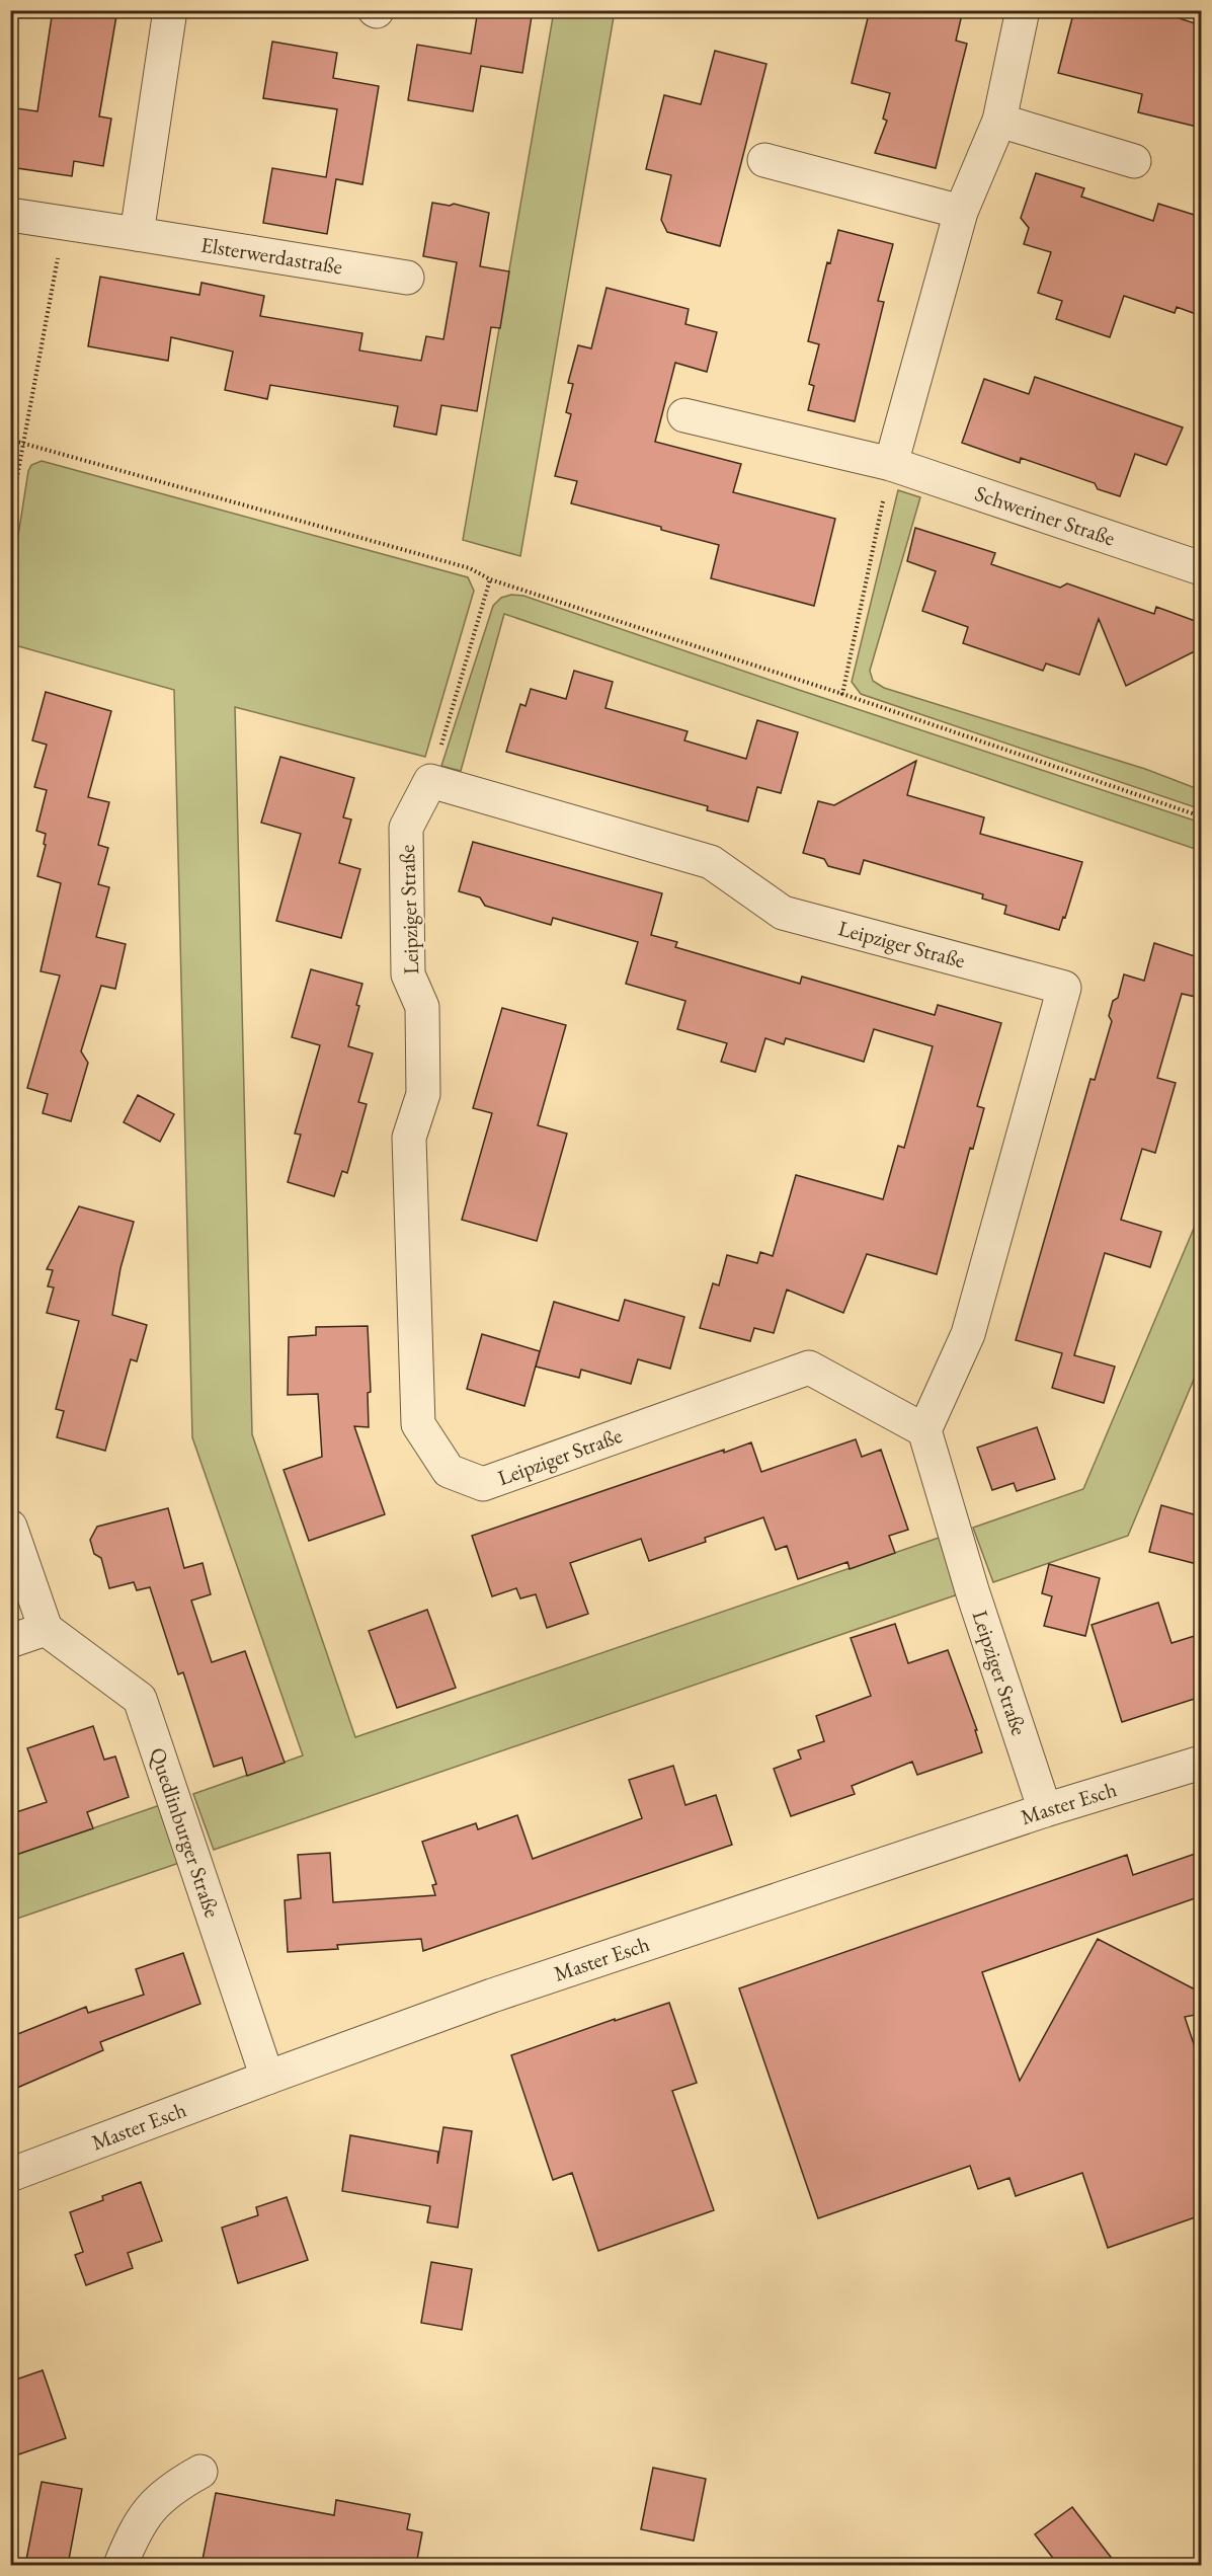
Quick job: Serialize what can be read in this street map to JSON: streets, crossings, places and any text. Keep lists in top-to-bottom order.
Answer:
{
  "streets": {
    "street": [
      "Elsterwerdastraße",
      "Schweriner Straße",
      "Leipziger Straße",
      "Master Esch",
      "Quedlinburger Straße"
    ]
  },
  "crossings": [
    ["Leipziger Straße", "Master Esch"],
    ["Master Esch", "Quedlinburger Straße"]
  ]
}
